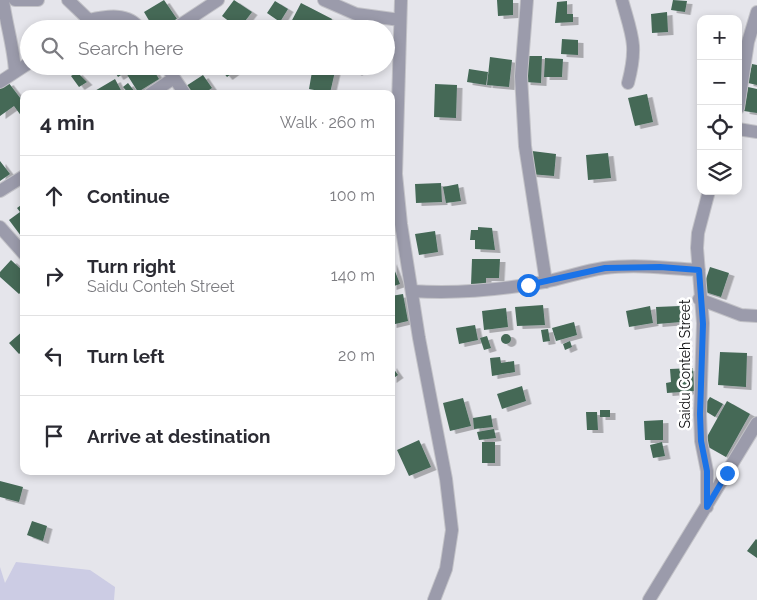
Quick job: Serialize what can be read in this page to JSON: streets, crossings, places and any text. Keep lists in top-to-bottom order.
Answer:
{
  "streets": {
    "street": ["Saidu Conteh Street"]
  },
  "page": {
    "map_buttons": ["+", "−"],
    "search": "Search here",
    "heading": ["4 min", "Walk · 260 m"],
    "list": [
      ["Continue", "100 m"],
      ["Turn right", "Saidu Conteh Street", "140 m"],
      ["Turn left", "20 m"],
      "Arrive at destination"
    ]
  }
}
